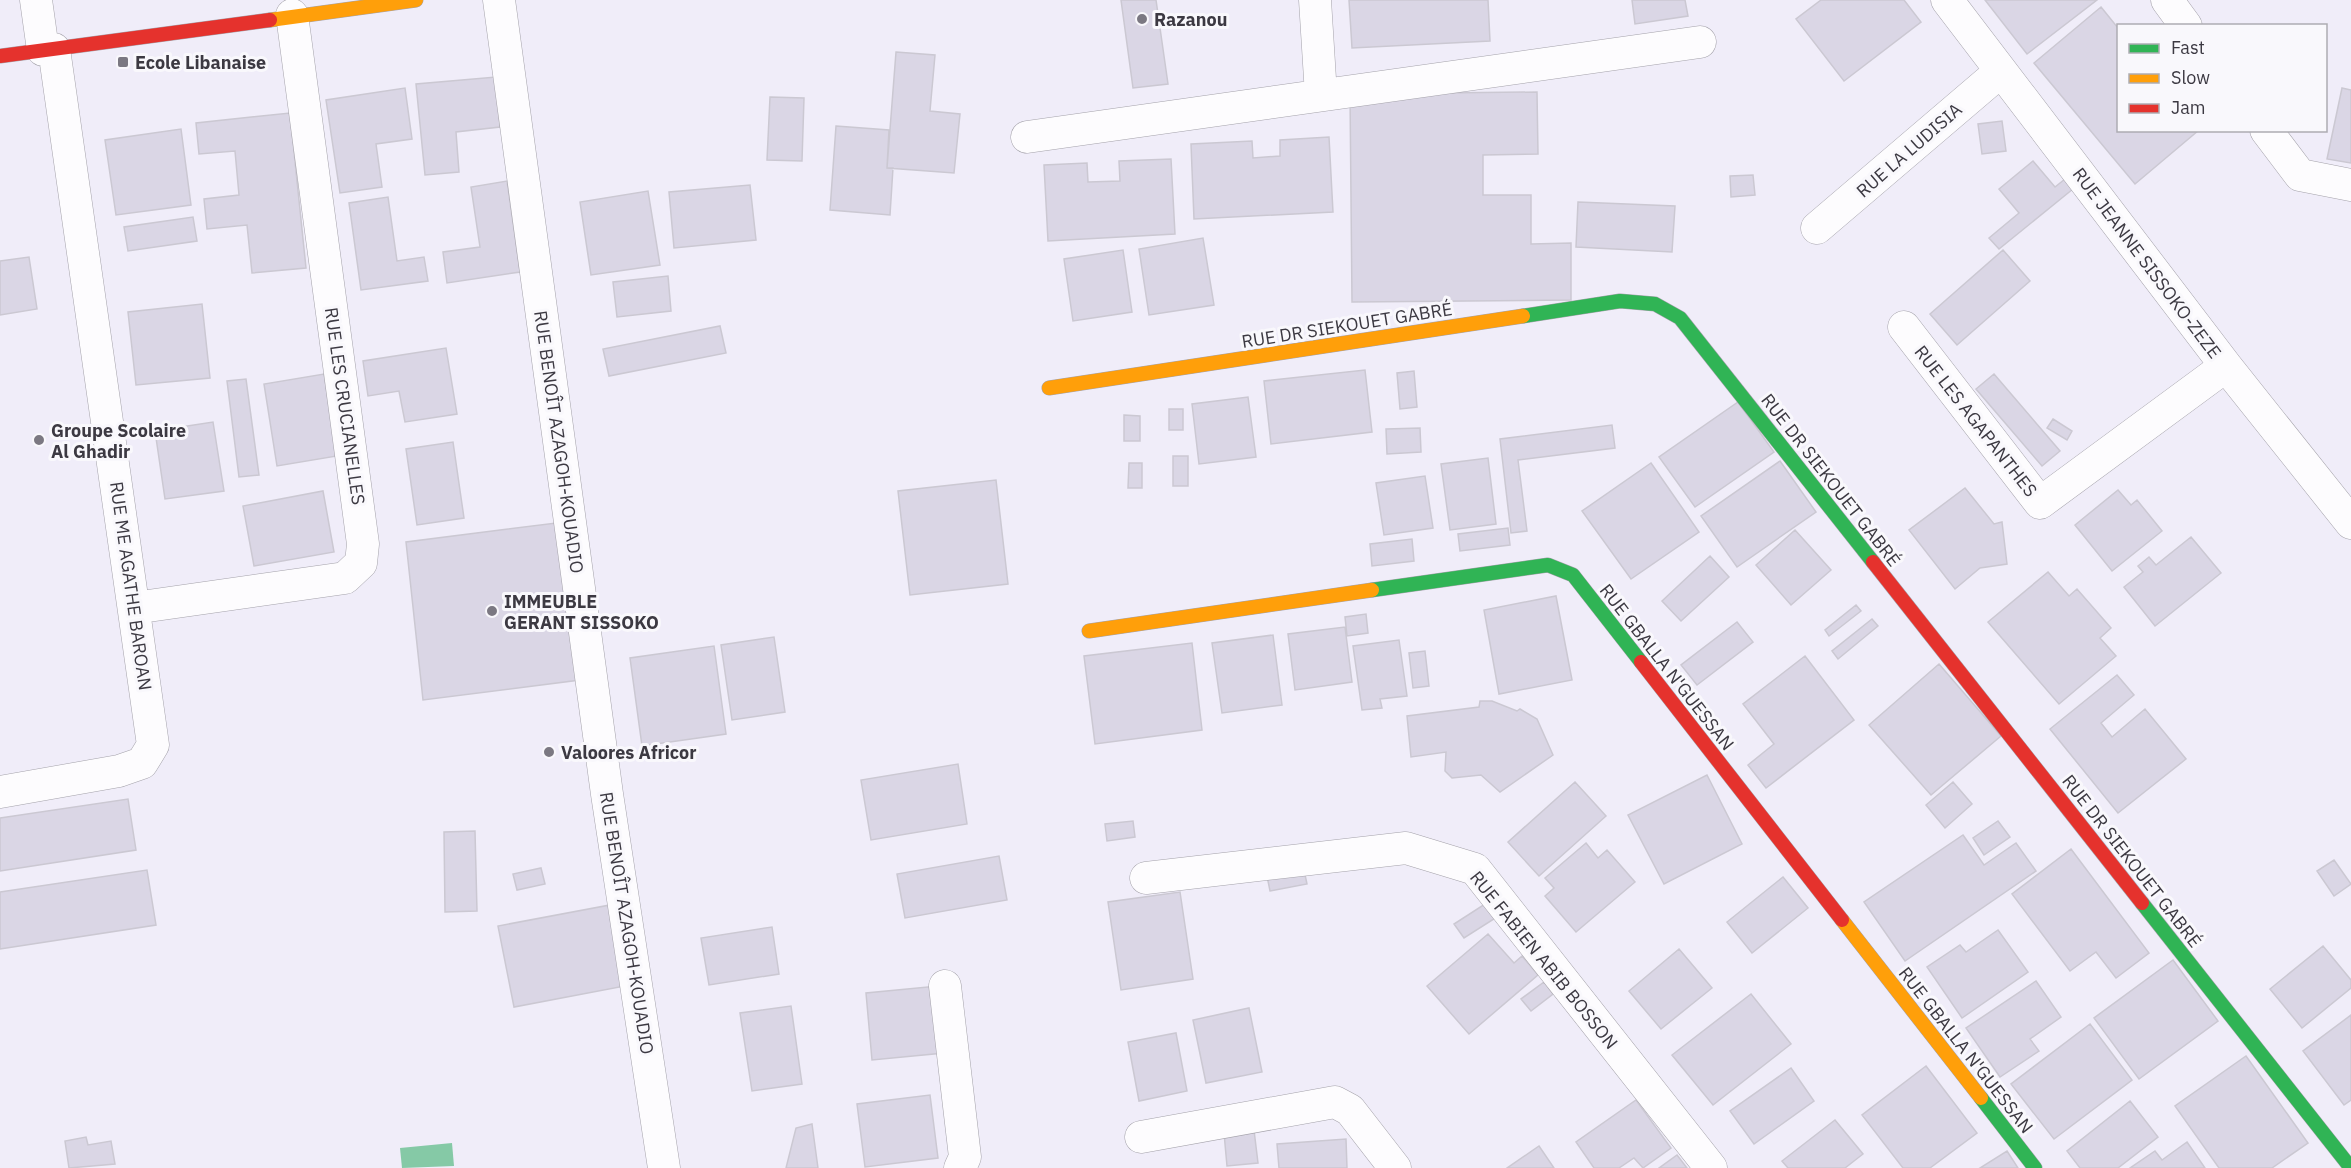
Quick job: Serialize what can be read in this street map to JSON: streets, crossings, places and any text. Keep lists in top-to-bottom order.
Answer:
{
  "streets": {
    "street": [
      "RUE LA LUDISIA",
      "RUE JEANNE SISSOKO-ZEZE",
      "RUE DR SIEKOUET GABRÉ",
      "RUE LES CRUCIANELLES",
      "RUE LES AGAPANTHES",
      "RUE BENOÎT AZAGOH-KOUADIO",
      "RUE ME AGATHE BAROAN",
      "RUE GBALLA N'GUESSAN",
      "RUE FABIEN ABIB BOSSON"
    ]
  },
  "crossings": [
    ["RUE LA LUDISIA", "RUE JEANNE SISSOKO-ZEZE"],
    ["RUE JEANNE SISSOKO-ZEZE", "RUE LES AGAPANTHES"],
    ["RUE LES CRUCIANELLES", "RUE ME AGATHE BAROAN"]
  ],
  "places": {
    "other": [
      "Razanou",
      "Groupe Scolaire Al Ghadir",
      "IMMEUBLE GERANT SISSOKO",
      "Valoores Africor"
    ],
    "transit": ["Ecole Libanaise"]
  },
  "legend": ["Fast", "Slow", "Jam"]
}
